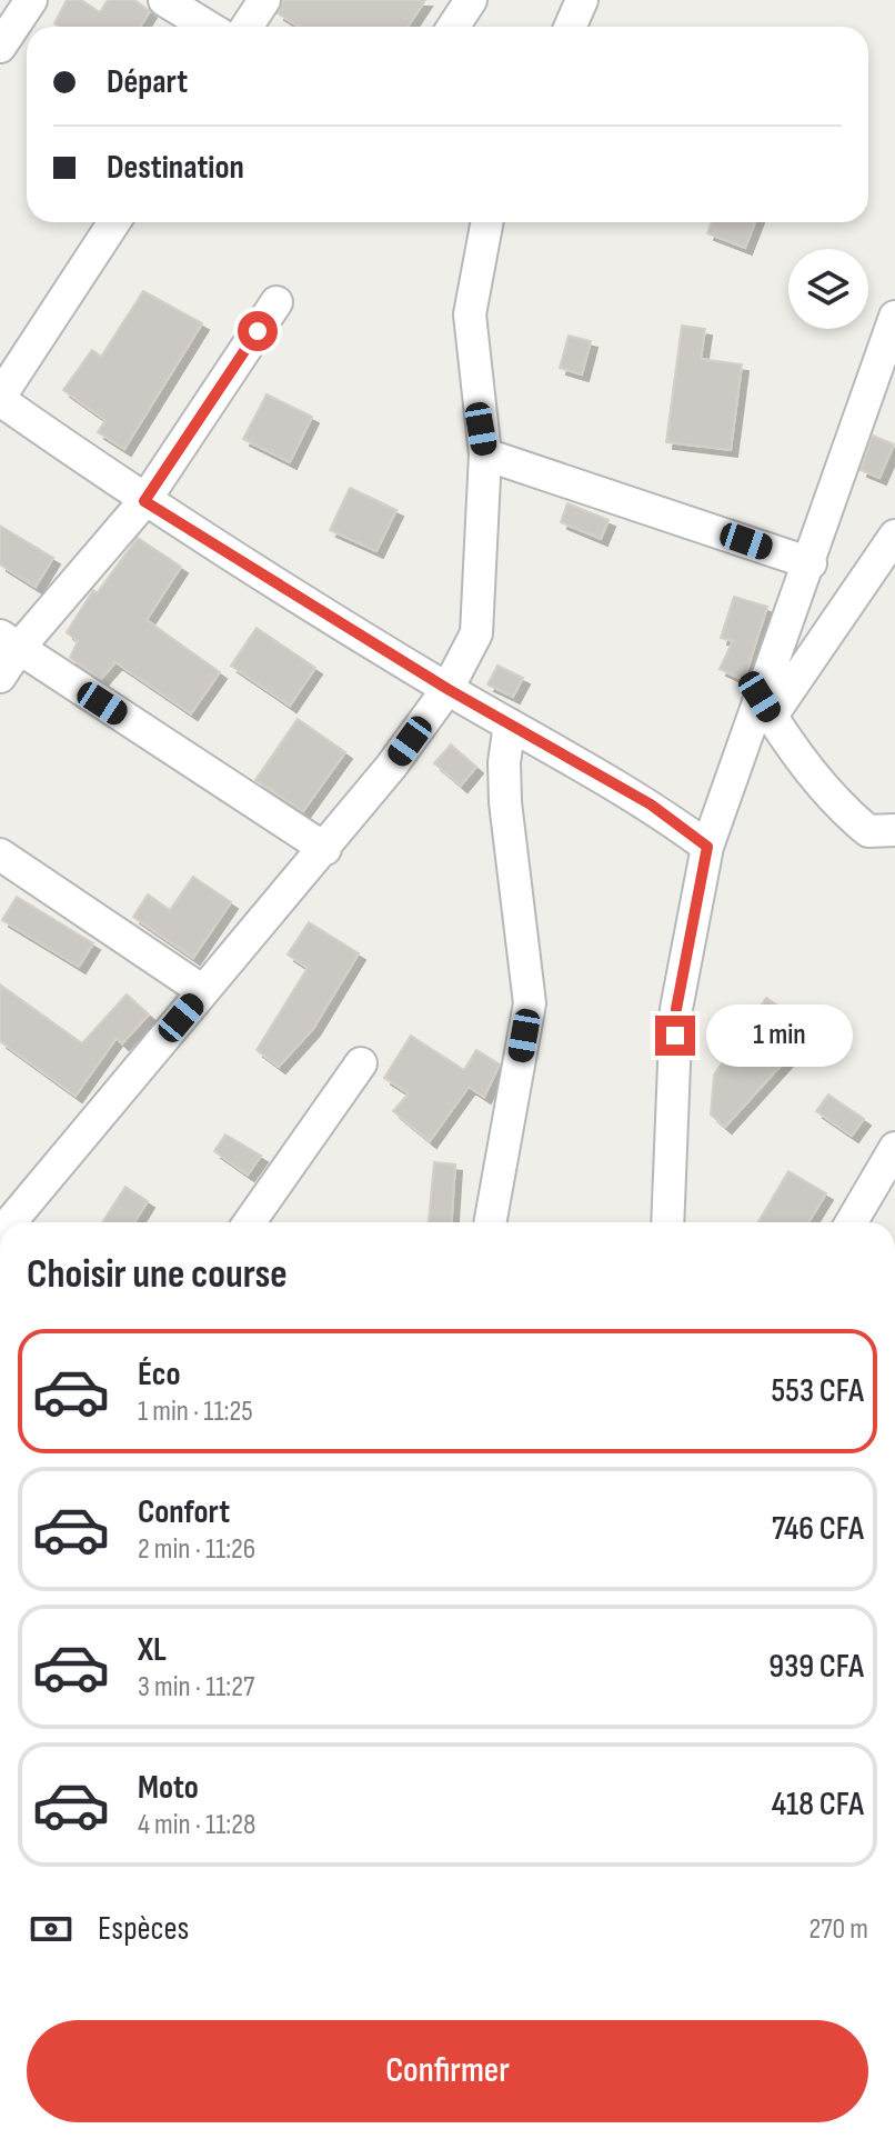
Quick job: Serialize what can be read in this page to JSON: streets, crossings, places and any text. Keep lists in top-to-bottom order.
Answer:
{
  "page": {
    "banner": ["Départ", "Destination"],
    "bubble": "1 min",
    "heading": "Choisir une course",
    "list": [
      {
        "name": "Éco",
        "note": "1 min · 11:25",
        "value": "553 CFA"
      },
      {
        "name": "Confort",
        "note": "2 min · 11:26",
        "value": "746 CFA"
      },
      {
        "name": "XL",
        "note": "3 min · 11:27",
        "value": "939 CFA"
      },
      {
        "name": "Moto",
        "note": "4 min · 11:28",
        "value": "418 CFA"
      }
    ],
    "pay": ["Espèces", "270 m"],
    "buttons": "Confirmer"
  }
}
